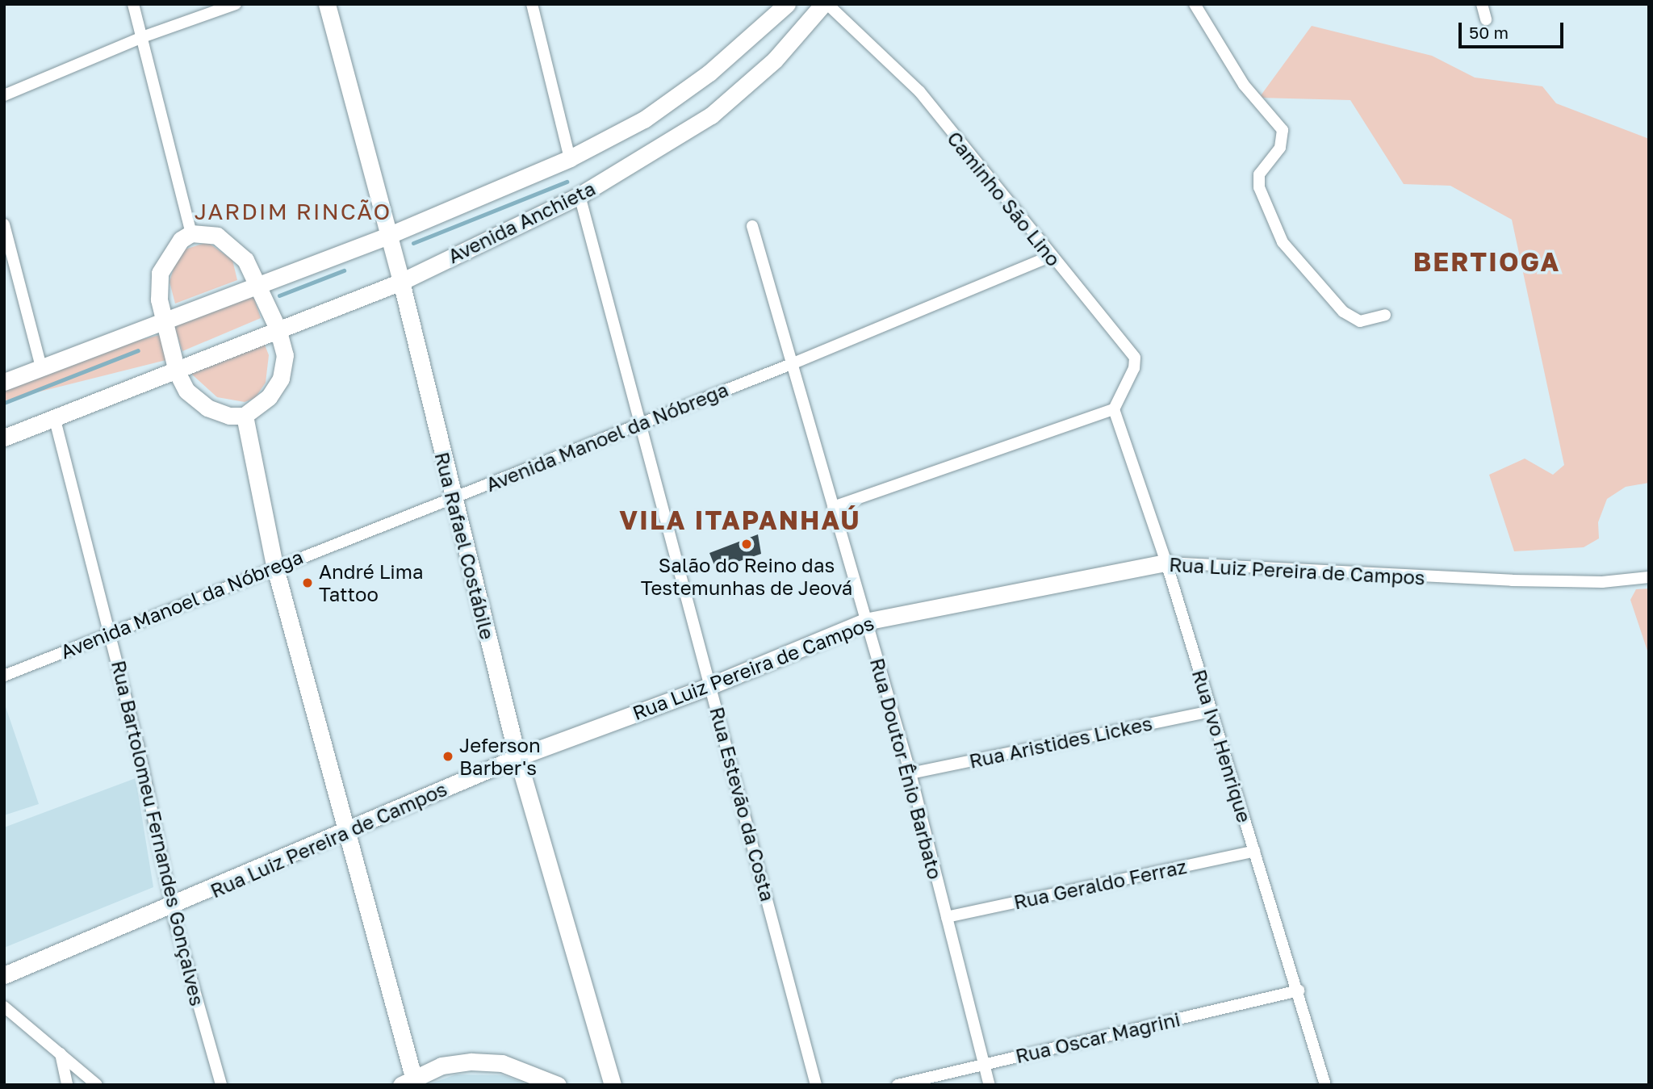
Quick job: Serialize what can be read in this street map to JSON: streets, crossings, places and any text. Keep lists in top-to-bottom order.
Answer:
{
  "streets": {
    "street": [
      "Caminho São Lino",
      "Avenida Anchieta",
      "Avenida Manoel da Nóbrega",
      "Rua Rafael Costábile",
      "Rua Luiz Pereira de Campos",
      "Rua Aristides Lickes",
      "Rua Ivo Henrique",
      "Rua Doutor Ênio Barbato",
      "Rua Estevão da Costa",
      "Rua Bartolomeu Fernandes Gonçalves",
      "Rua Geraldo Ferraz",
      "Rua Oscar Magrini"
    ]
  },
  "crossings": [
    ["Caminho São Lino", "Avenida Anchieta"],
    ["Caminho São Lino", "Avenida Manoel da Nóbrega"],
    ["Caminho São Lino", "Rua Ivo Henrique"],
    ["Avenida Anchieta", "Rua Rafael Costábile"],
    ["Avenida Anchieta", "Rua Estevão da Costa"],
    ["Avenida Anchieta", "Rua Bartolomeu Fernandes Gonçalves"],
    ["Avenida Manoel da Nóbrega", "Rua Rafael Costábile"],
    ["Avenida Manoel da Nóbrega", "Rua Doutor Ênio Barbato"],
    ["Avenida Manoel da Nóbrega", "Rua Estevão da Costa"],
    ["Avenida Manoel da Nóbrega", "Rua Bartolomeu Fernandes Gonçalves"],
    ["Rua Rafael Costábile", "Rua Luiz Pereira de Campos"],
    ["Rua Luiz Pereira de Campos", "Rua Ivo Henrique"],
    ["Rua Luiz Pereira de Campos", "Rua Doutor Ênio Barbato"],
    ["Rua Luiz Pereira de Campos", "Rua Estevão da Costa"],
    ["Rua Luiz Pereira de Campos", "Rua Bartolomeu Fernandes Gonçalves"],
    ["Rua Aristides Lickes", "Rua Ivo Henrique"],
    ["Rua Aristides Lickes", "Rua Doutor Ênio Barbato"],
    ["Rua Ivo Henrique", "Rua Geraldo Ferraz"],
    ["Rua Ivo Henrique", "Rua Oscar Magrini"],
    ["Rua Doutor Ênio Barbato", "Rua Geraldo Ferraz"],
    ["Rua Doutor Ênio Barbato", "Rua Oscar Magrini"]
  ],
  "districts": ["JARDIM RINCÃO", "BERTIOGA", "VILA ITAPANHAÚ"],
  "places": ["Salão do Reino das Testemunhas de Jeová", "André Lima Tattoo", "Jeferson Barber's"],
  "scale_bar": "50 m"
}
